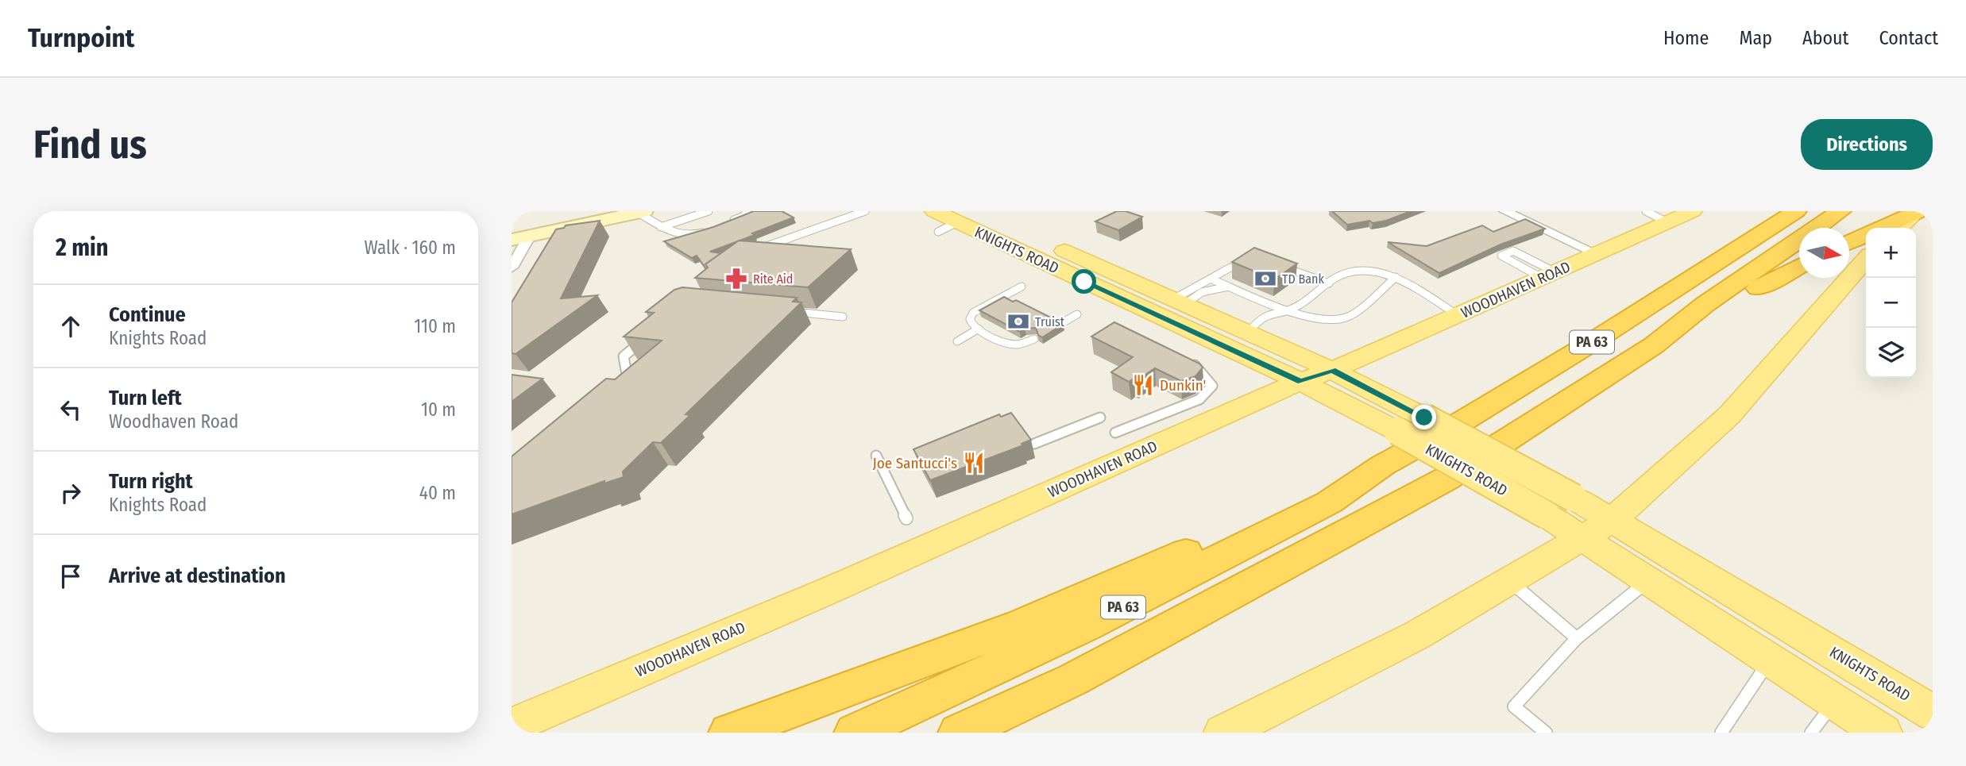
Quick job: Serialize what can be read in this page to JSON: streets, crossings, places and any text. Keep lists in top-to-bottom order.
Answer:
{
  "streets": {
    "highway": ["PA 63"],
    "main road": ["KNIGHTS ROAD", "WOODHAVEN ROAD"]
  },
  "crossings": [
    ["KNIGHTS ROAD", "WOODHAVEN ROAD"]
  ],
  "places": {
    "pharmacy": ["Rite Aid"],
    "bank": ["TD Bank", "Truist"],
    "restaurant": ["Dunkin'", "Joe Santucci's"]
  },
  "north": "right",
  "page": {
    "header": "Turnpoint",
    "nav": [
      "Home",
      "Map",
      "About",
      "Contact"
    ],
    "buttons": "Directions",
    "title": "Find us",
    "heading": ["2 min", "Walk · 160 m"],
    "map_buttons": ["+", "−"],
    "list": [
      ["Continue", "Knights Road", "110 m"],
      ["Turn left", "Woodhaven Road", "10 m"],
      ["Turn right", "Knights Road", "40 m"],
      "Arrive at destination"
    ]
  }
}
